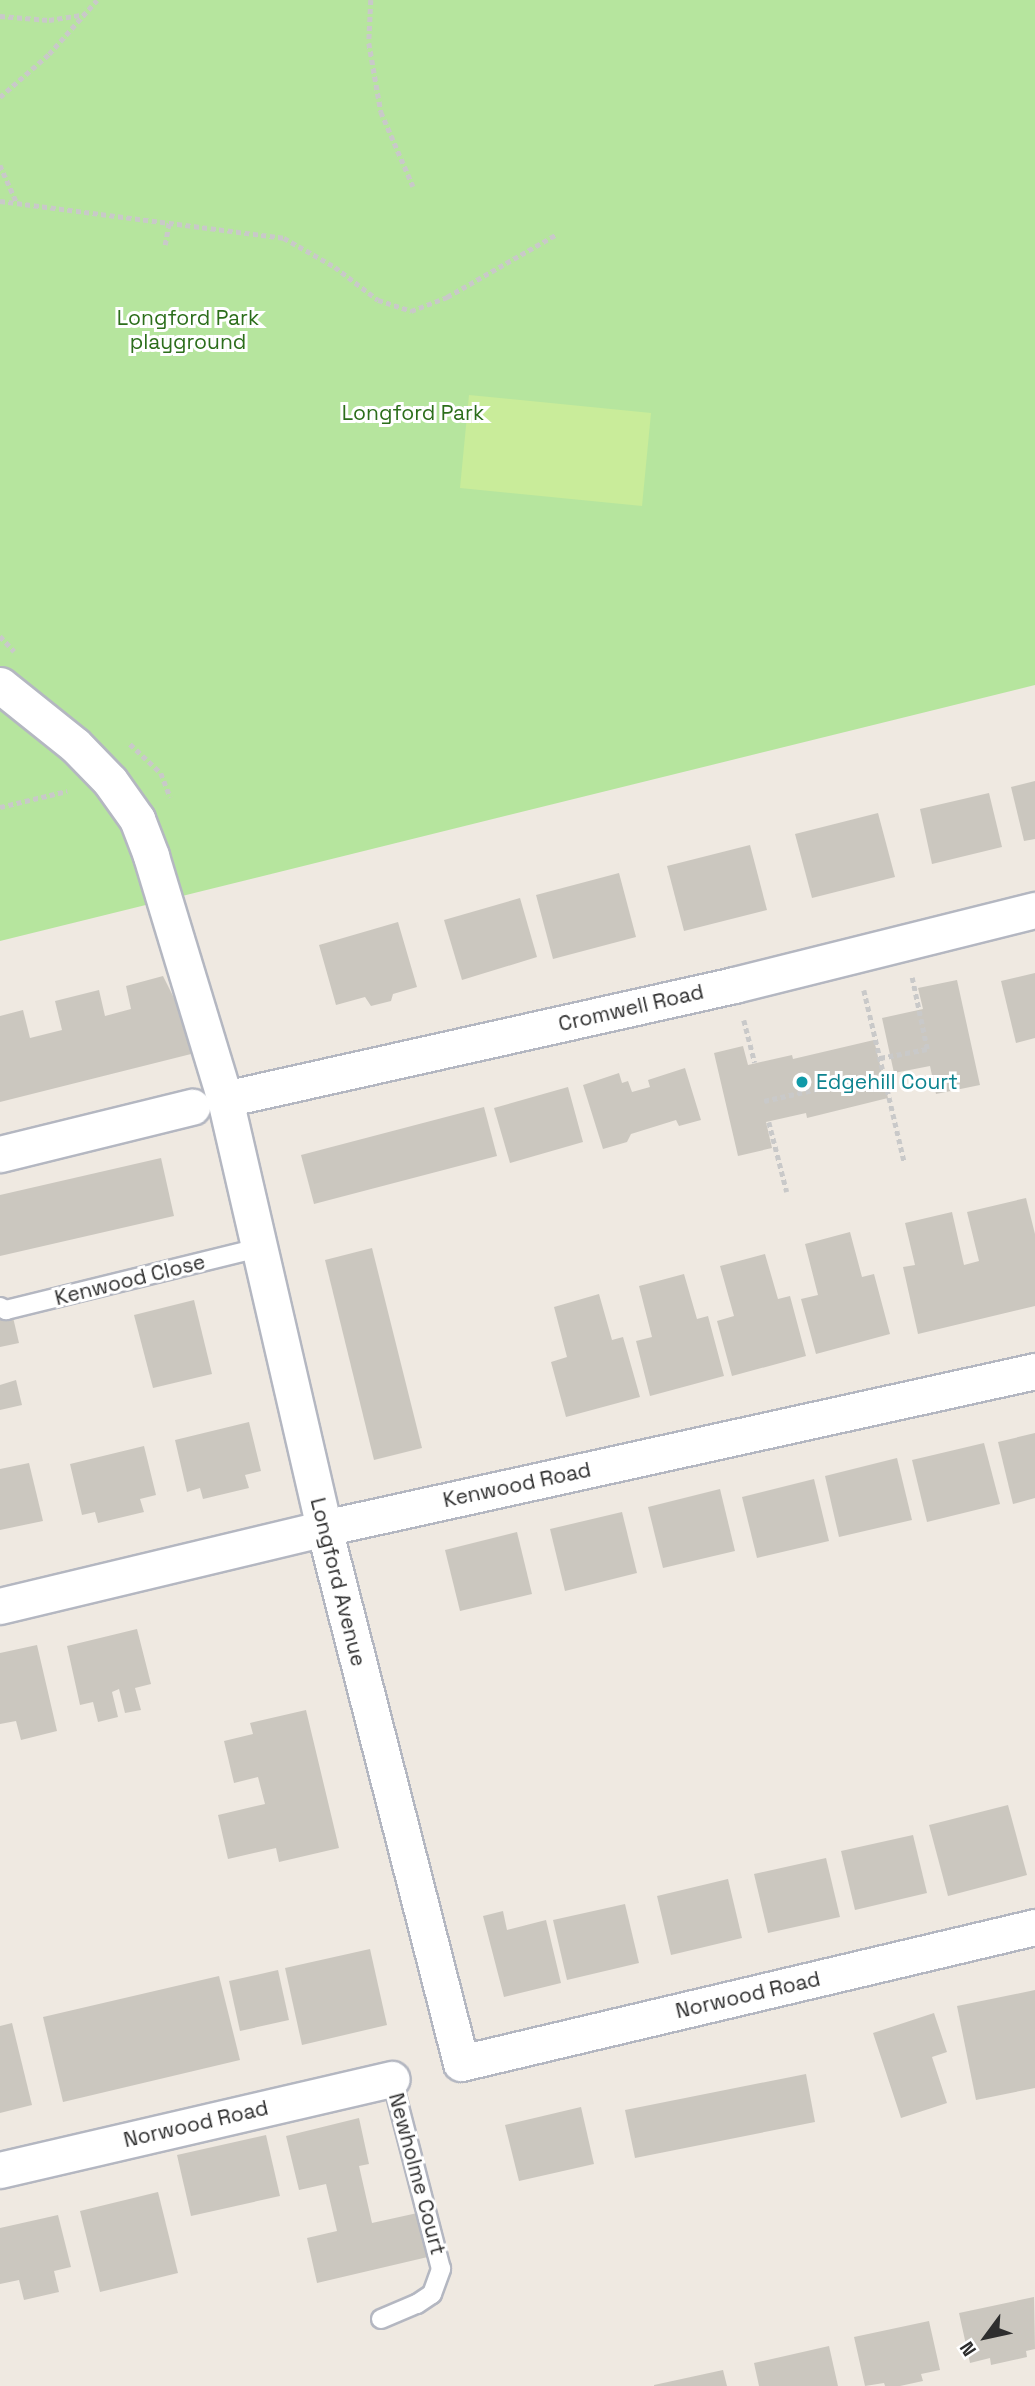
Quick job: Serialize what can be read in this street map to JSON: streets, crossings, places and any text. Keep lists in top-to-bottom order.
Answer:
{
  "streets": {
    "street": [
      "Cromwell Road",
      "Kenwood Road",
      "Longford Avenue",
      "Norwood Road"
    ],
    "lane": ["Kenwood Close", "Newholme Court"]
  },
  "crossings": [
    ["Cromwell Road", "Longford Avenue"],
    ["Kenwood Close", "Longford Avenue"],
    ["Kenwood Road", "Longford Avenue"],
    ["Longford Avenue", "Norwood Road"],
    ["Norwood Road", "Newholme Court"]
  ],
  "parks": ["Longford Park playground", "Longford Park"],
  "places": ["Edgehill Court"],
  "north": "bottom left"
}
